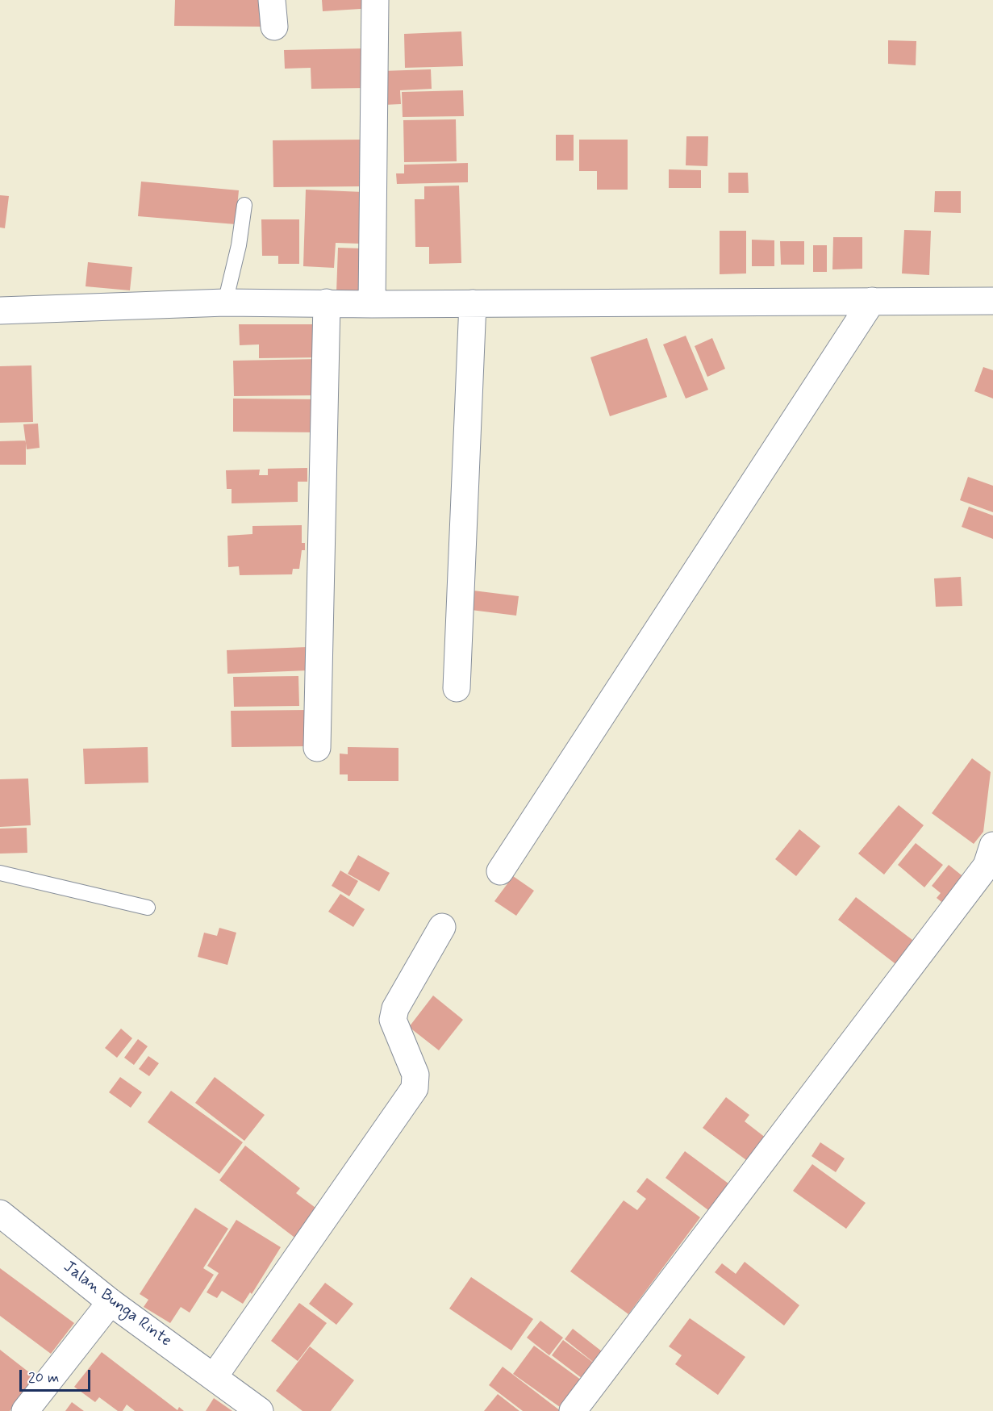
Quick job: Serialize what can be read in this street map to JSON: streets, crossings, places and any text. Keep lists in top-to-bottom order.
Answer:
{
  "streets": {
    "street": ["Jalan Bunga Rinte"]
  },
  "scale_bar": "20 m"
}
